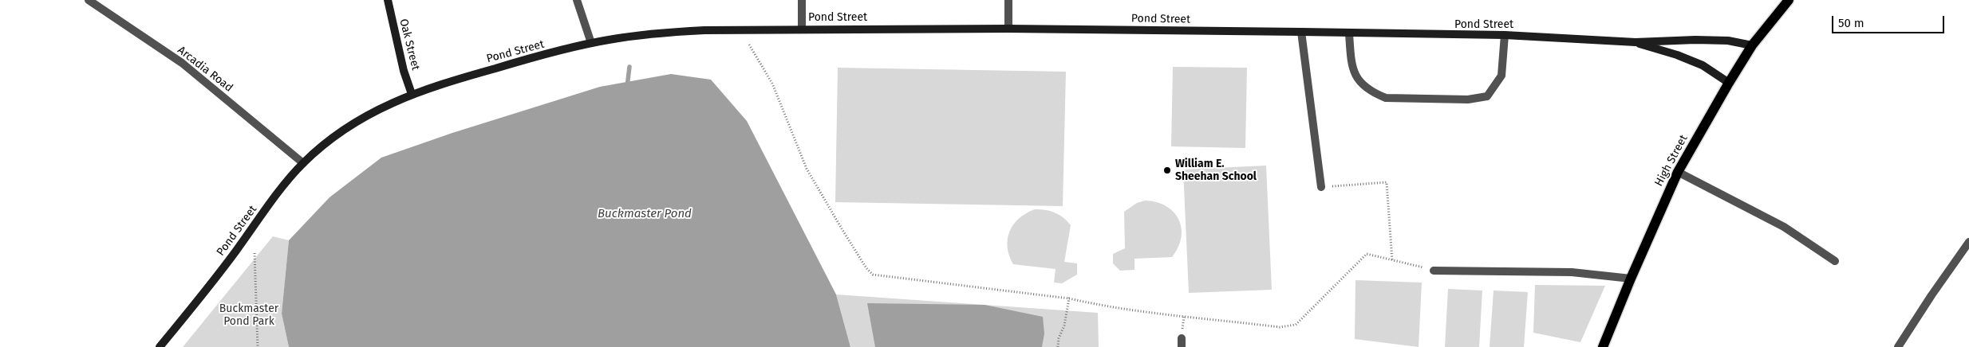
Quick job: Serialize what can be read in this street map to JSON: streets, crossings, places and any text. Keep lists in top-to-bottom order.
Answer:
{
  "streets": {
    "main road": ["High Street"],
    "street": ["Pond Street", "Oak Street", "Arcadia Road"]
  },
  "crossings": [
    ["Pond Street", "Oak Street"],
    ["Pond Street", "Arcadia Road"],
    ["Pond Street", "High Street"]
  ],
  "water": ["Buckmaster Pond"],
  "parks": ["Buckmaster Pond Park"],
  "places": ["William E. Sheehan School"],
  "scale_bar": "50 m"
}
